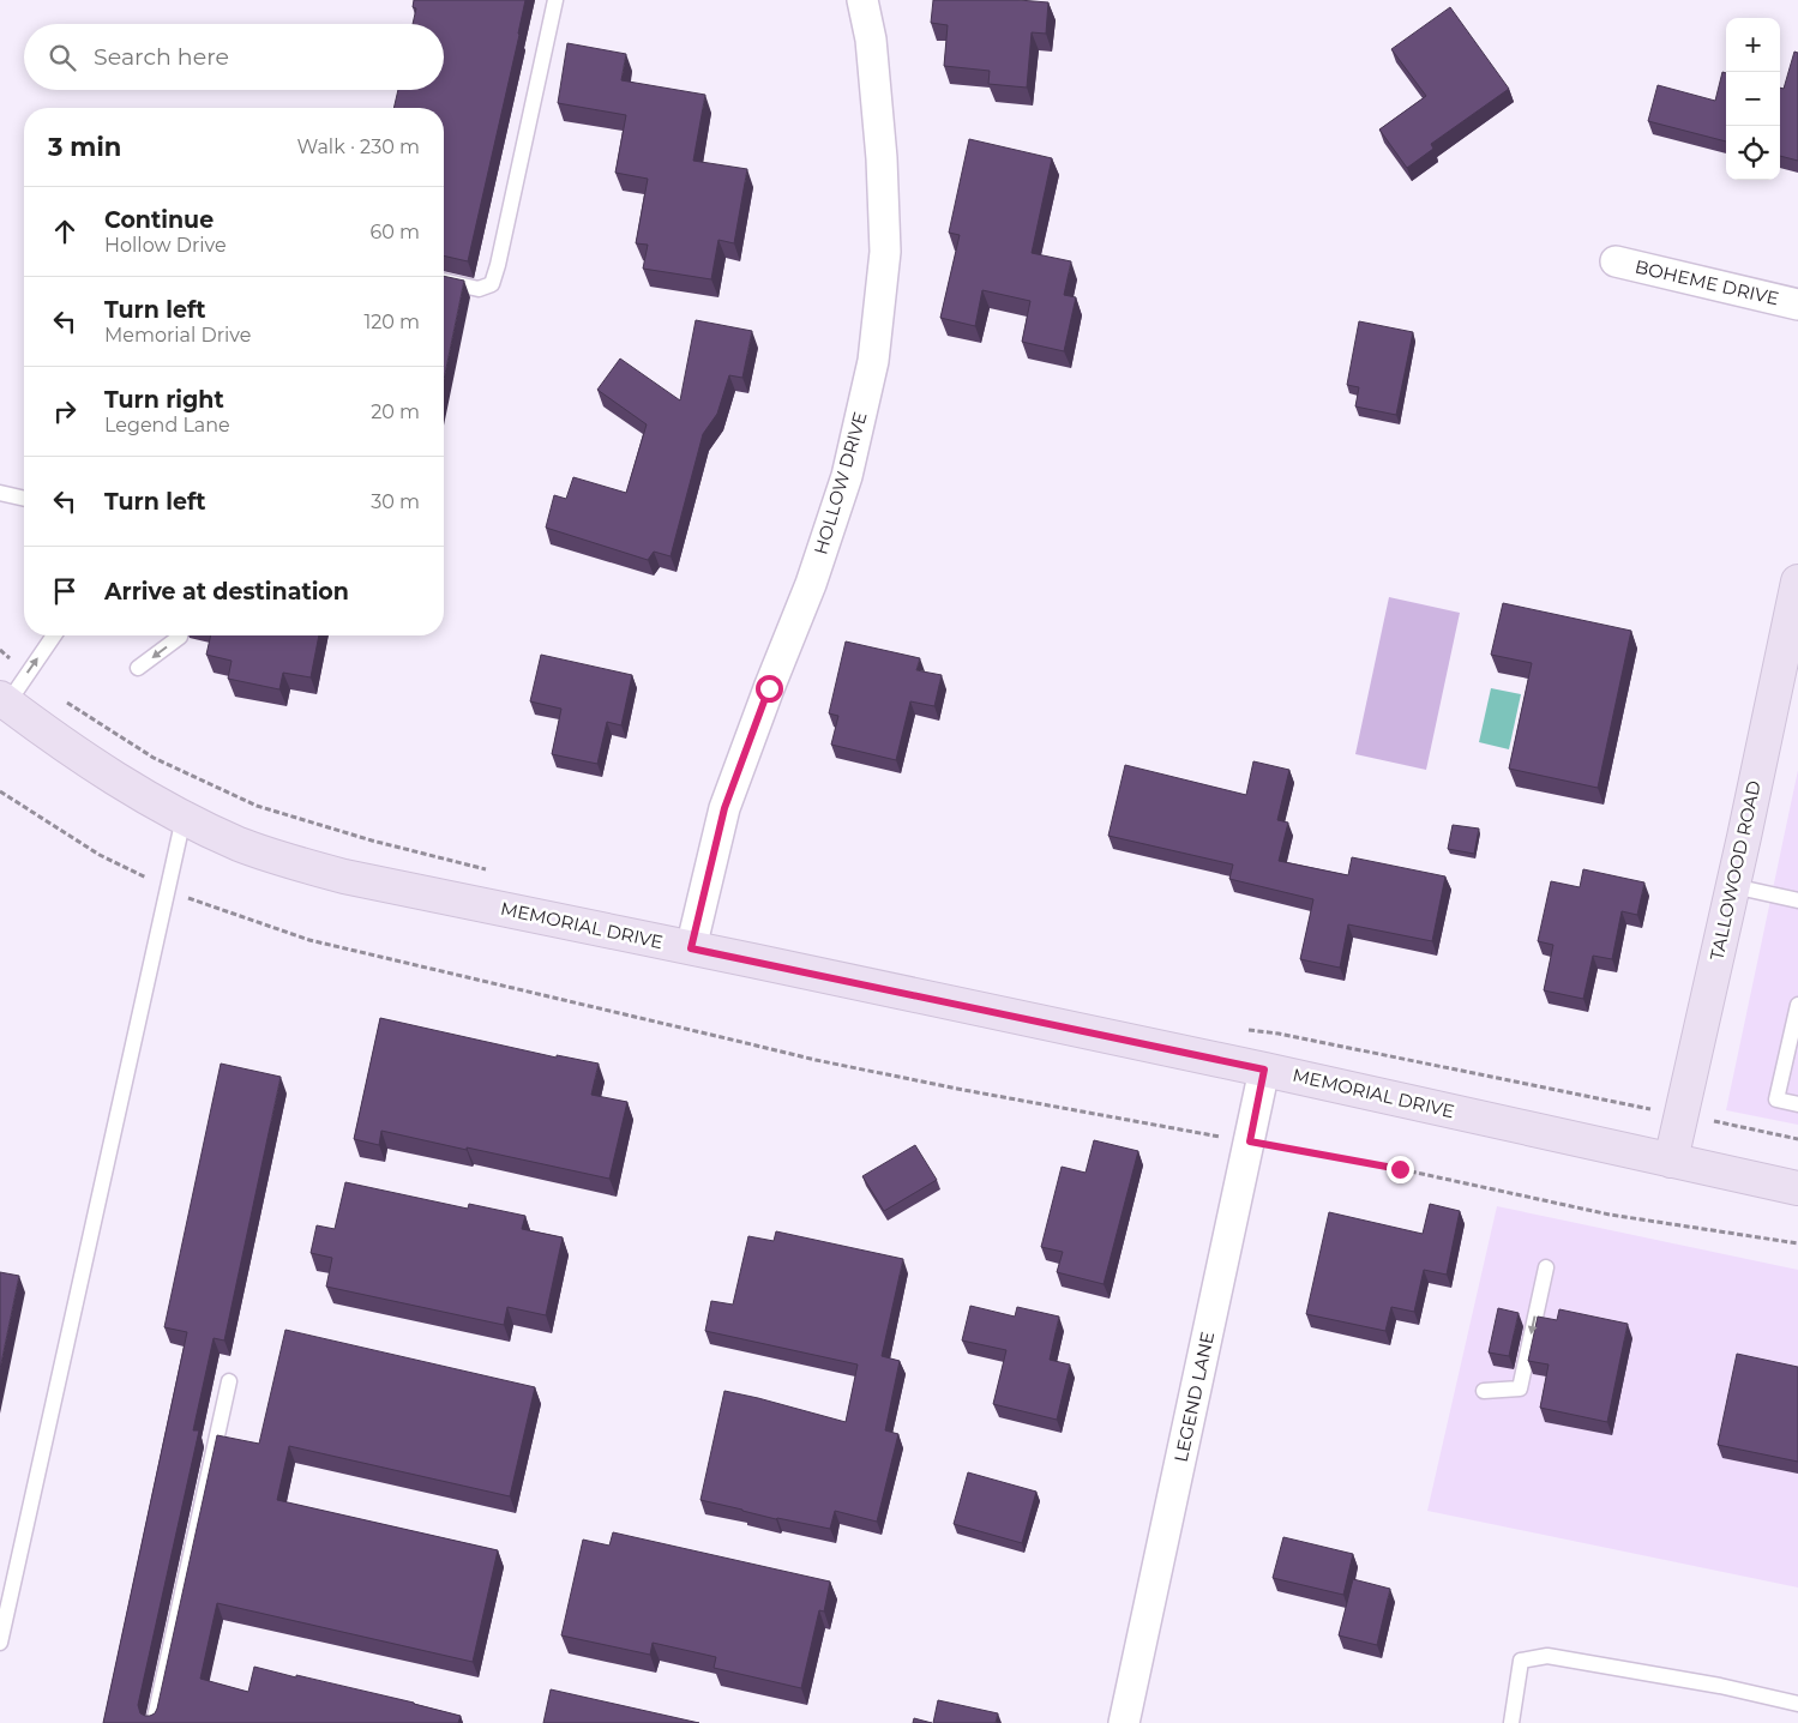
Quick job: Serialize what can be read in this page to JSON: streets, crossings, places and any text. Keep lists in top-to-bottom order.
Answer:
{
  "streets": {
    "main road": ["TALLOWOOD ROAD", "MEMORIAL DRIVE"],
    "street": ["BOHEME DRIVE", "HOLLOW DRIVE", "LEGEND LANE"]
  },
  "crossings": [
    ["HOLLOW DRIVE", "MEMORIAL DRIVE"],
    ["TALLOWOOD ROAD", "MEMORIAL DRIVE"],
    ["MEMORIAL DRIVE", "LEGEND LANE"]
  ],
  "page": {
    "map_buttons": ["+", "−"],
    "search": "Search here",
    "heading": ["3 min", "Walk · 230 m"],
    "list": [
      ["Continue", "Hollow Drive", "60 m"],
      ["Turn left", "Memorial Drive", "120 m"],
      ["Turn right", "Legend Lane", "20 m"],
      ["Turn left", "30 m"],
      "Arrive at destination"
    ]
  }
}
